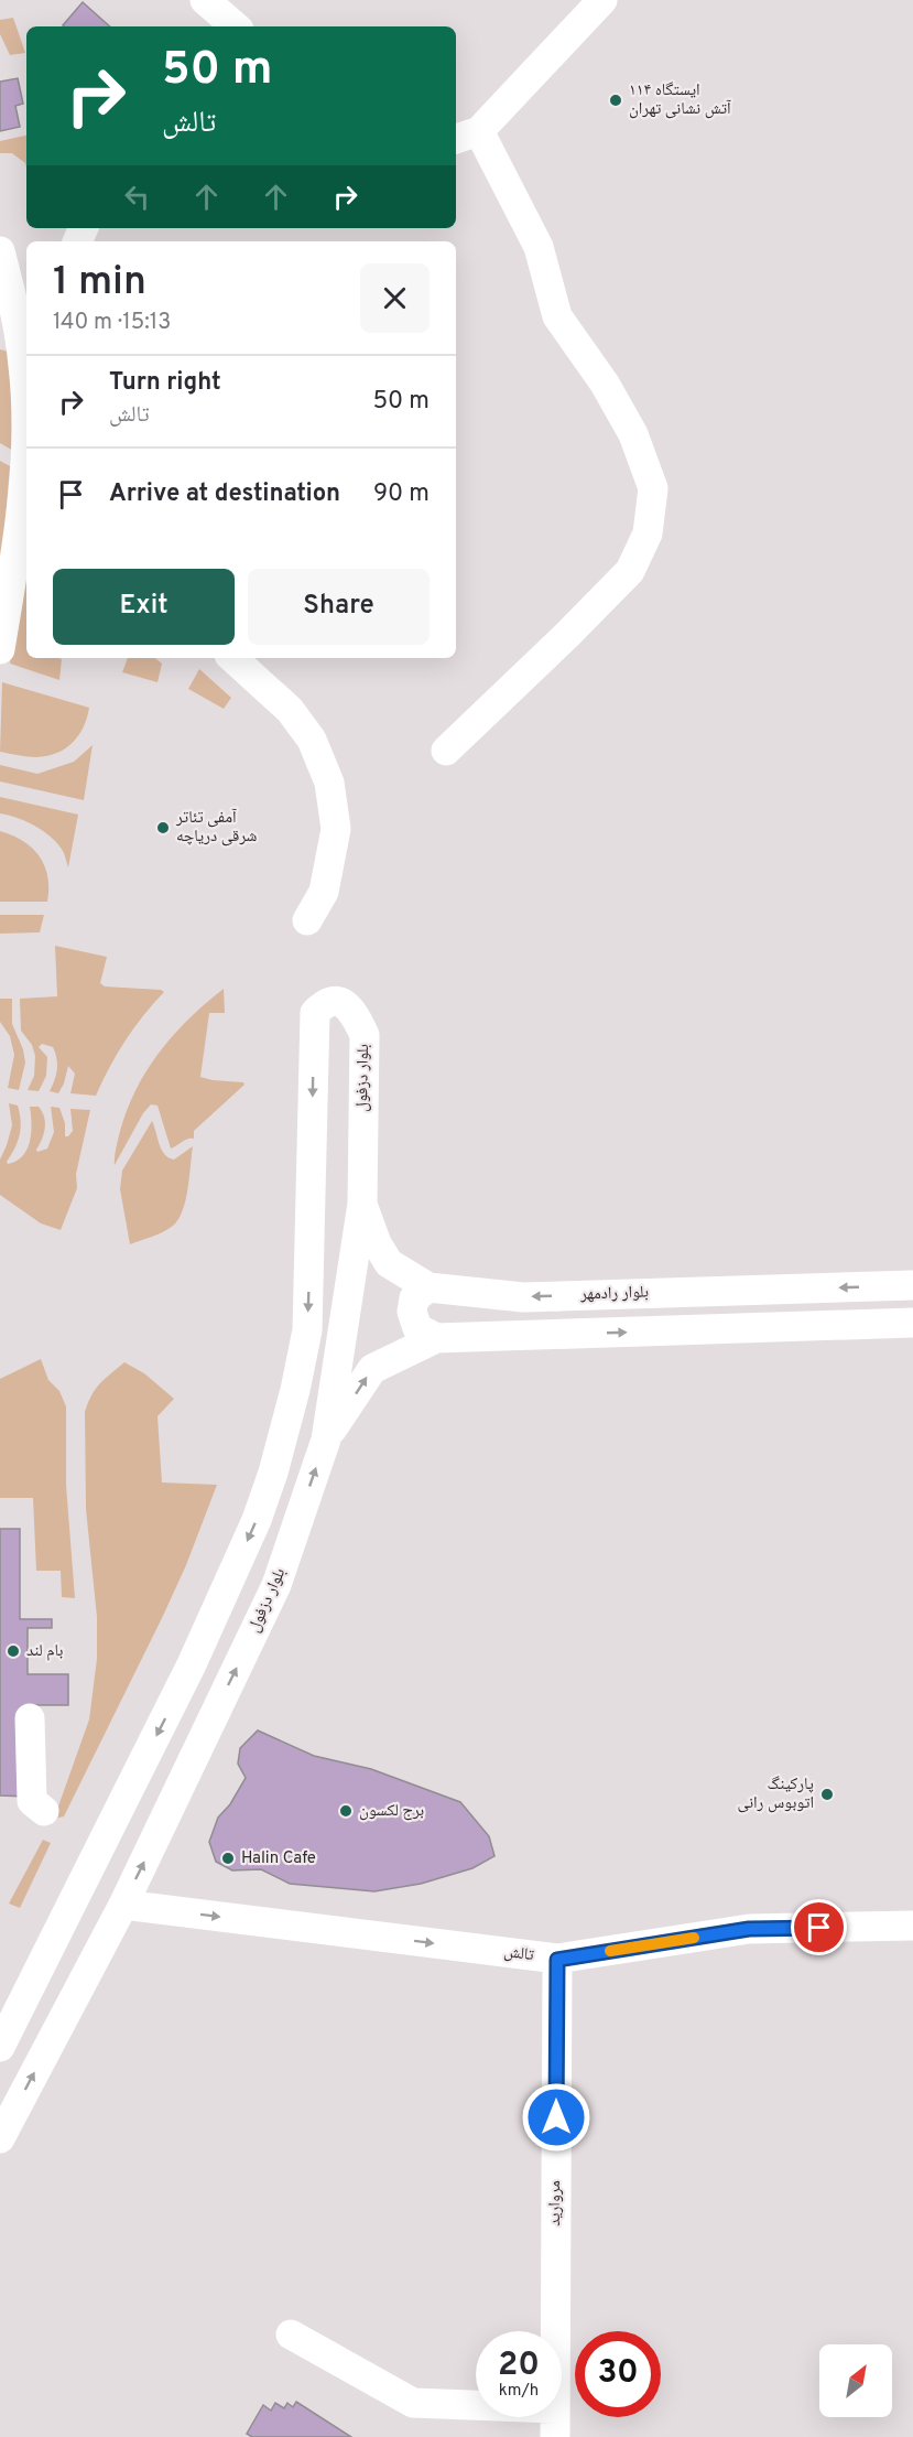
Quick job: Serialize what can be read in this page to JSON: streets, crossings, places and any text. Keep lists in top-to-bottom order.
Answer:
{
  "streets": {
    "street": [
      "بلوار دزفول",
      "بلوار رادمهر",
      "تالش",
      "مروارید"
    ]
  },
  "crossings": [
    ["بلوار دزفول", "بلوار رادمهر"],
    ["بلوار دزفول", "تالش"],
    ["تالش", "مروارید"]
  ],
  "one_way": ["تالش"],
  "places": [
    "ایستگاه ۱۱۴ آتش نشانی تهران",
    "آمفی تئاتر شرقی دریاچه",
    "بام لند",
    "پارکینگ اتوبوس رانی",
    "برج لکسون",
    "Halin Cafe"
  ],
  "north": "top right",
  "page": {
    "turn": ["50 m", "تالش"],
    "heading": ["1 min", "140 m · 15:13"],
    "list": [
      {
        "name": "Turn right",
        "note": "تالش",
        "value": "50 m"
      },
      {
        "name": "Arrive at destination",
        "value": "90 m"
      }
    ],
    "buttons": ["Exit", "Share"],
    "speed": "20 km/h",
    "limit": "30"
  }
}
